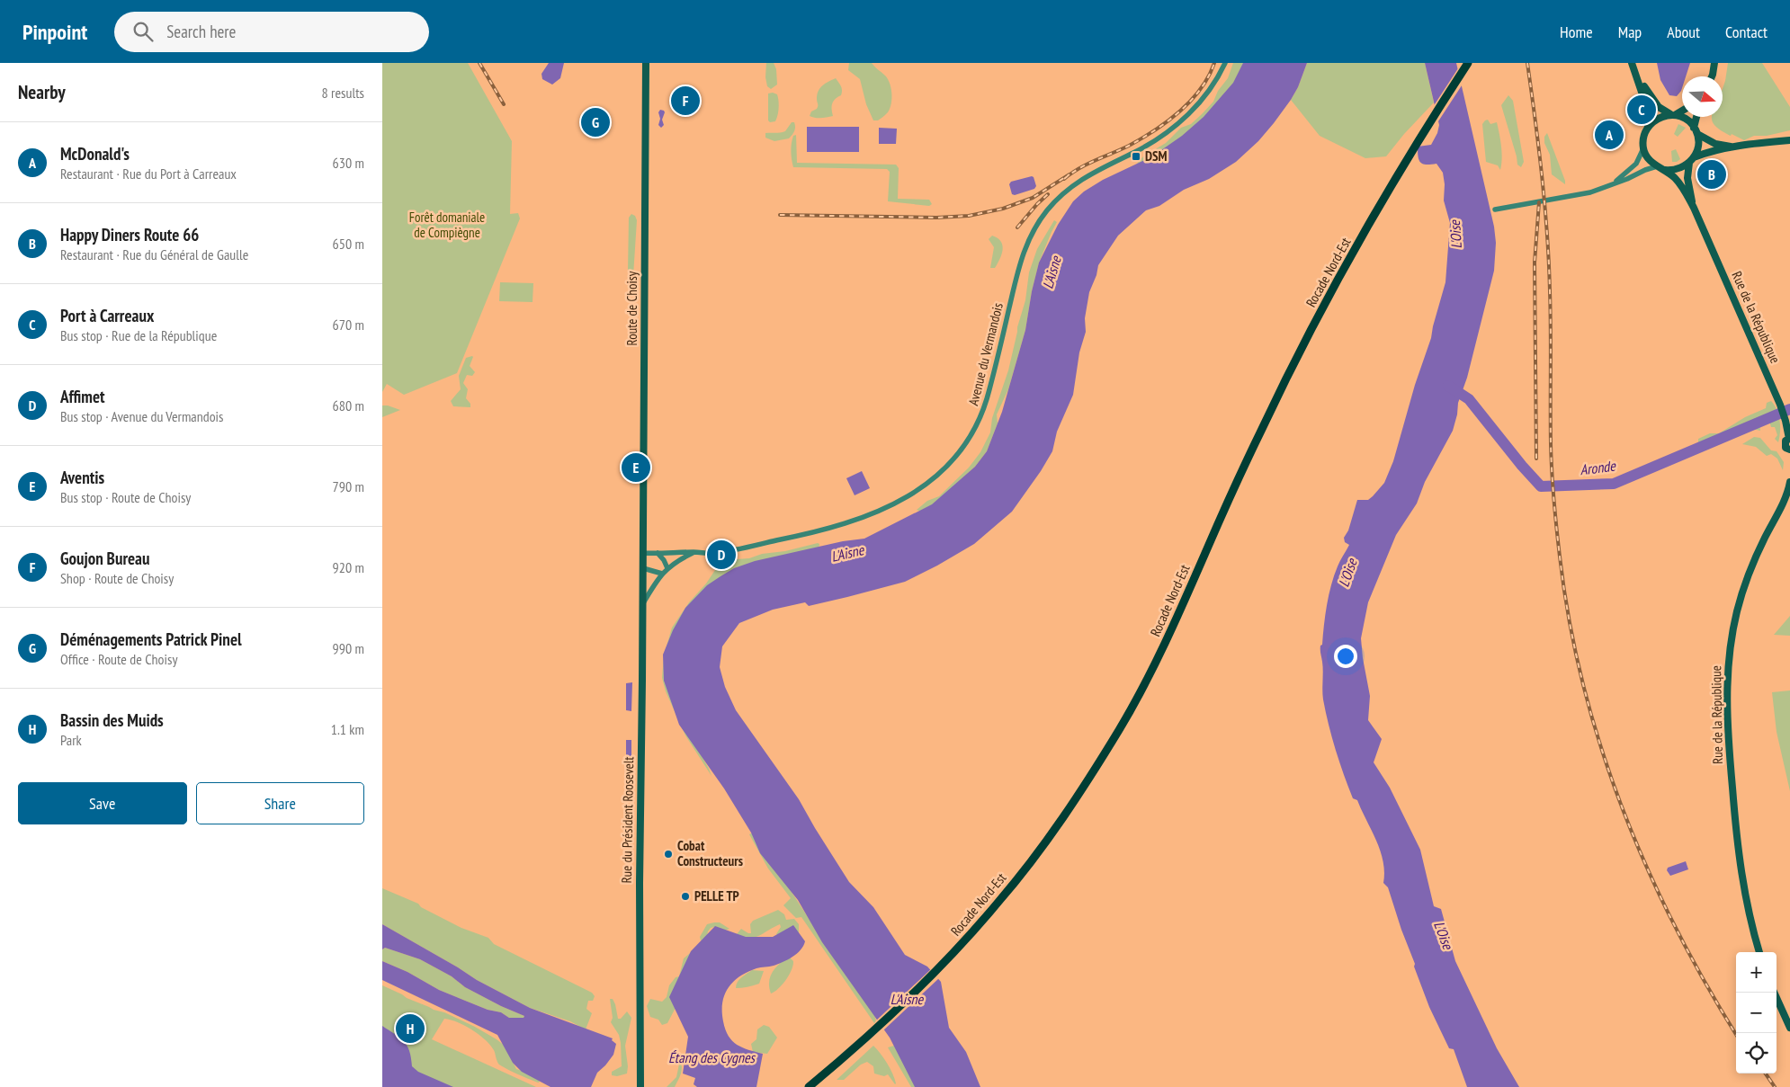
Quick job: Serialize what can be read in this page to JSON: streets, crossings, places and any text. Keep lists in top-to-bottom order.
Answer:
{
  "streets": {
    "main road": [
      "Rocade Nord-Est",
      "Route de Choisy",
      "Rue de la République",
      "Rue du Président Roosevelt"
    ],
    "street": ["Avenue du Vermandois"]
  },
  "crossings": [
    ["Route de Choisy", "Avenue du Vermandois"],
    ["Route de Choisy", "Rue du Président Roosevelt"],
    ["Avenue du Vermandois", "Rue du Président Roosevelt"]
  ],
  "water": [
    "L'Oise",
    "L'Aisne",
    "Aronde",
    "Étang des Cygnes"
  ],
  "parks": ["Forêt domaniale de Compiègne"],
  "places": {
    "transit": ["DSM"],
    "other": ["Cobat Constructeurs", "PELLE TP"]
  },
  "north": "right",
  "page": {
    "header": "Pinpoint",
    "search": "Search here",
    "nav": [
      "Home",
      "Map",
      "About",
      "Contact"
    ],
    "heading": ["Nearby", "8 results"],
    "pins": [
      "F",
      "C",
      "G",
      "A",
      "B",
      "E",
      "D",
      "H"
    ],
    "list": [
      {
        "mark": "A",
        "name": "McDonald's",
        "note": "Restaurant · Rue du Port à Carreaux",
        "value": "630 m"
      },
      {
        "mark": "B",
        "name": "Happy Diners Route 66",
        "note": "Restaurant · Rue du Général de Gaulle",
        "value": "650 m"
      },
      {
        "mark": "C",
        "name": "Port à Carreaux",
        "note": "Bus stop · Rue de la République",
        "value": "670 m"
      },
      {
        "mark": "D",
        "name": "Affimet",
        "note": "Bus stop · Avenue du Vermandois",
        "value": "680 m"
      },
      {
        "mark": "E",
        "name": "Aventis",
        "note": "Bus stop · Route de Choisy",
        "value": "790 m"
      },
      {
        "mark": "F",
        "name": "Goujon Bureau",
        "note": "Shop · Route de Choisy",
        "value": "920 m"
      },
      {
        "mark": "G",
        "name": "Déménagements Patrick Pinel",
        "note": "Office · Route de Choisy",
        "value": "990 m"
      },
      {
        "mark": "H",
        "name": "Bassin des Muids",
        "note": "Park",
        "value": "1.1 km"
      }
    ],
    "buttons": ["Save", "Share"],
    "map_buttons": ["+", "−"]
  }
}
